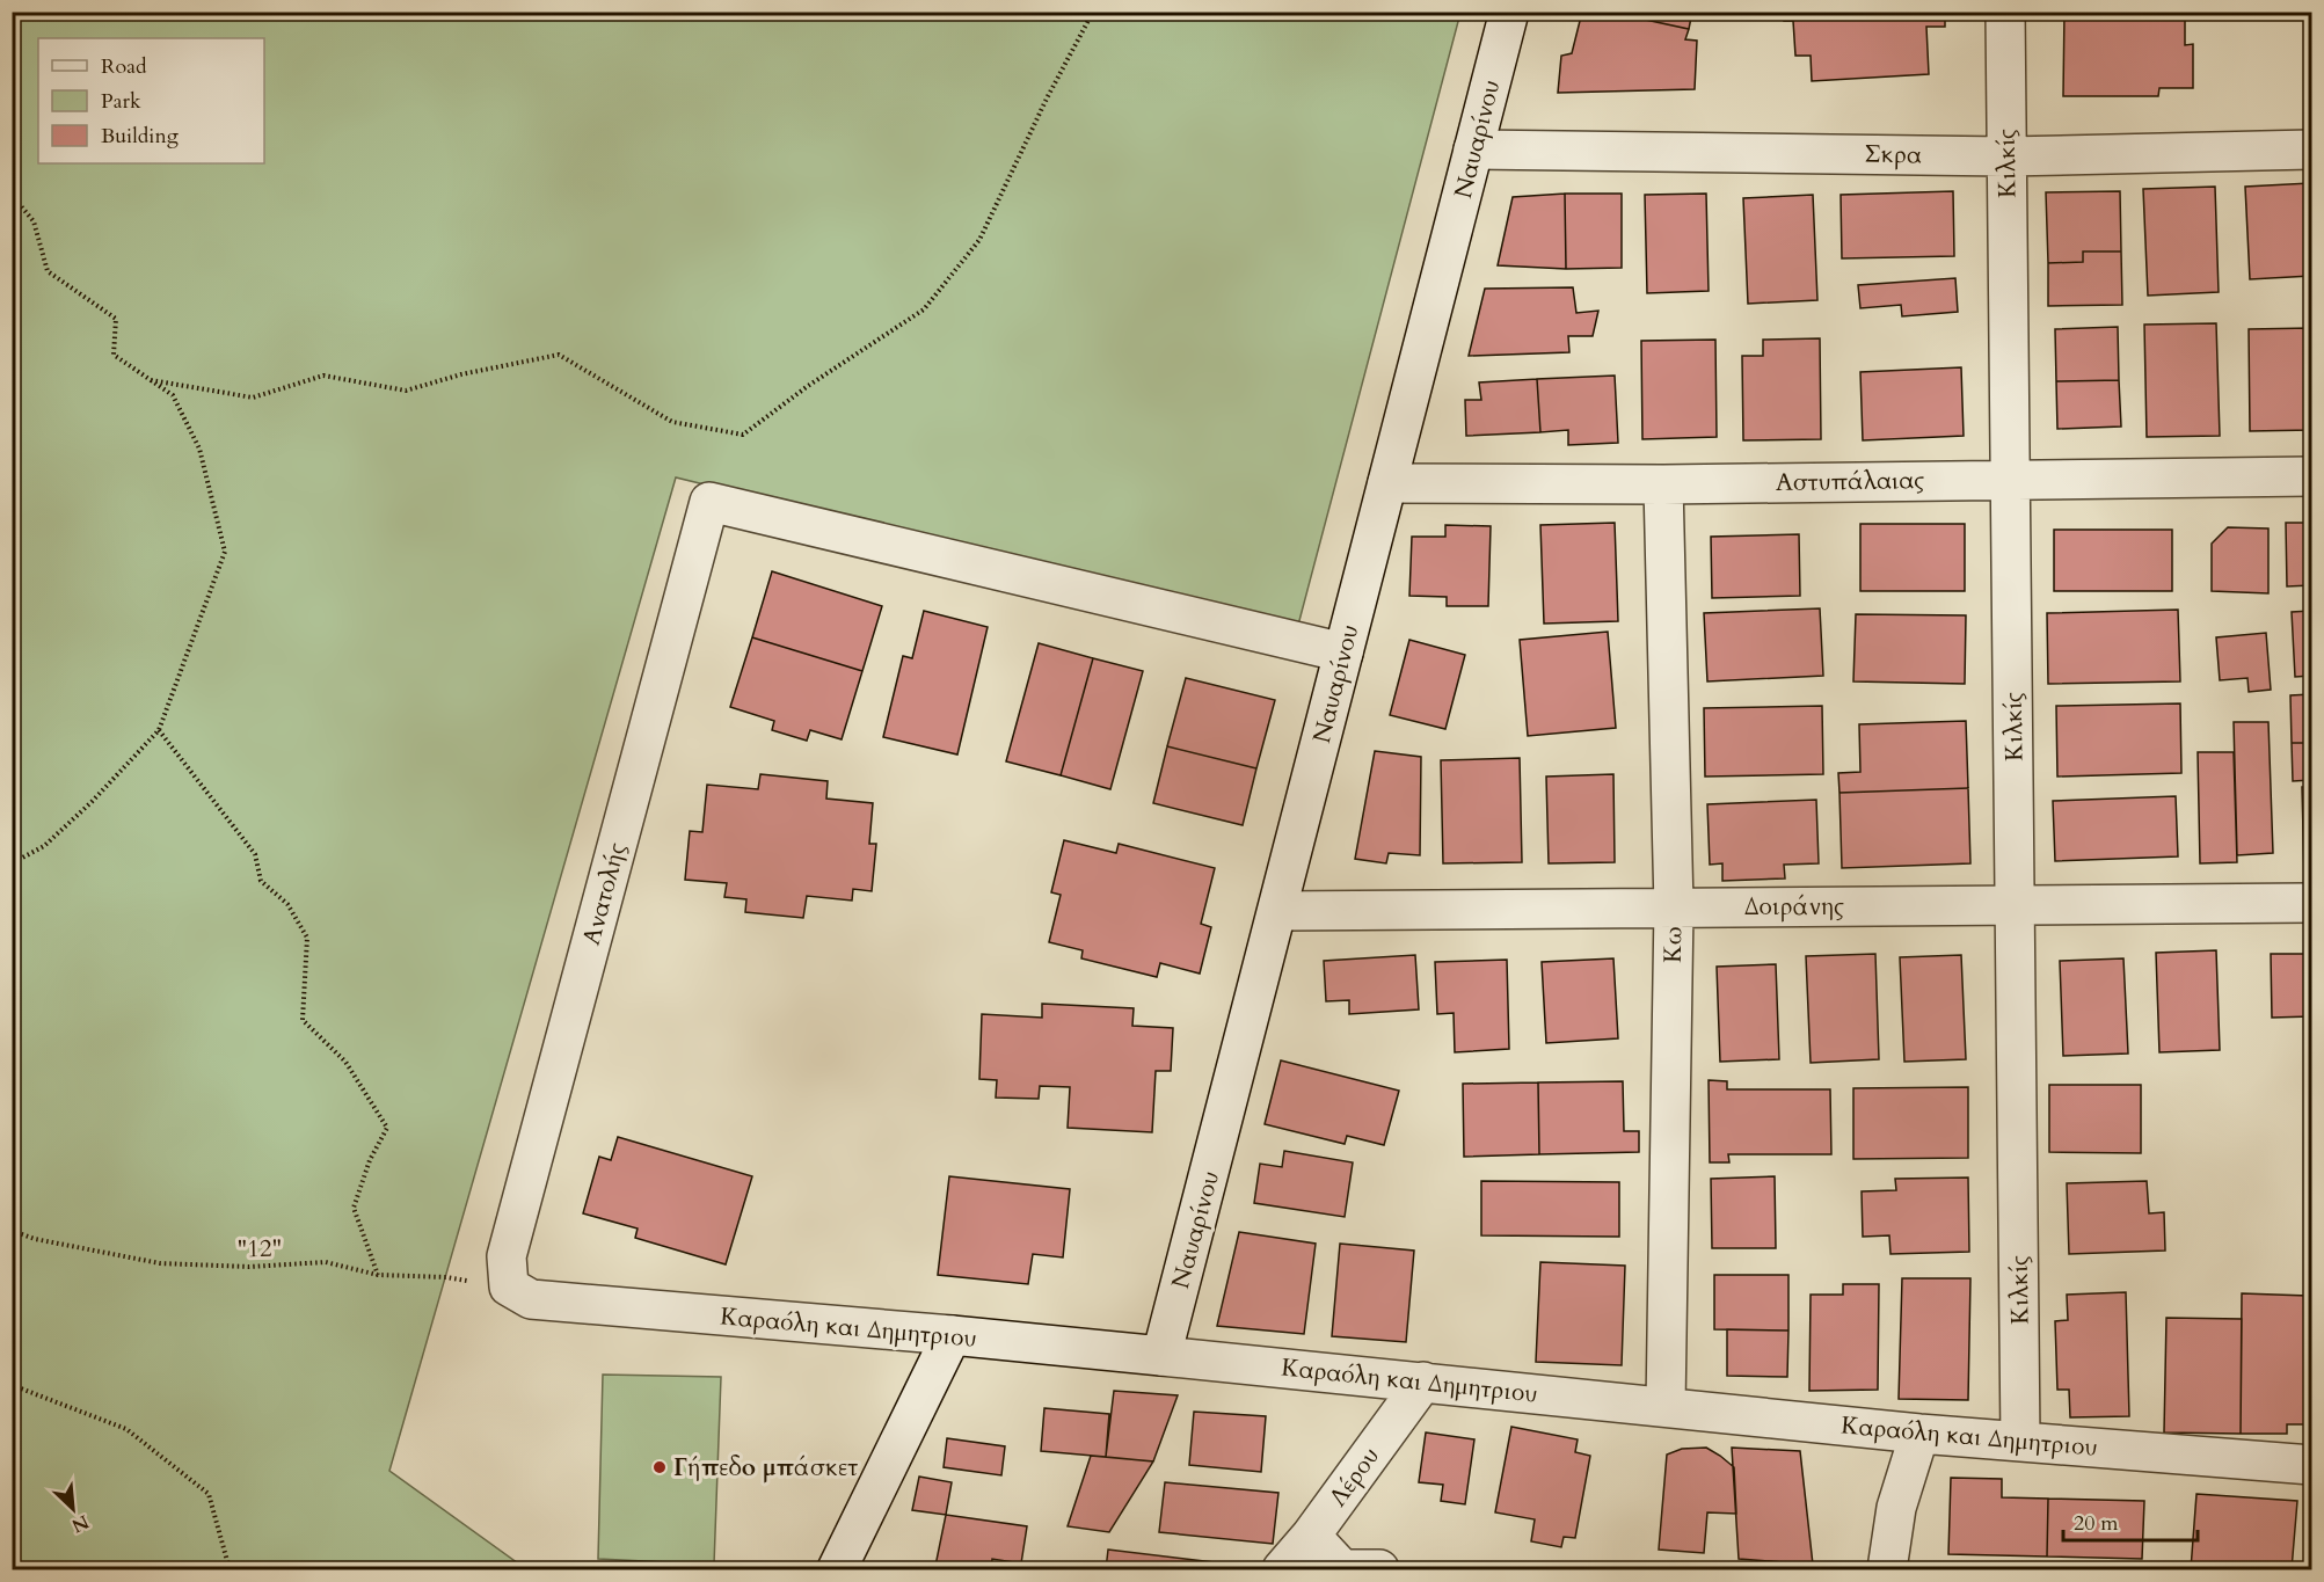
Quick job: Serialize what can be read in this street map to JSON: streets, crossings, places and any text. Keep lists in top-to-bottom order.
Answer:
{
  "streets": {
    "street": [
      "Ναυαρίνου",
      "Σκρα",
      "Κιλκίς",
      "Αστυπάλαιας",
      "Ανατολής",
      "Δοιράνης",
      "Κω",
      "Καραόλη και Δημητριου",
      "Λέρου"
    ],
    "path": ["\"12\""]
  },
  "crossings": [
    ["Ναυαρίνου", "Σκρα"],
    ["Ναυαρίνου", "Αστυπάλαιας"],
    ["Ναυαρίνου", "Ανατολής"],
    ["Ναυαρίνου", "Δοιράνης"],
    ["Ναυαρίνου", "Καραόλη και Δημητριου"],
    ["Σκρα", "Κιλκίς"],
    ["Κιλκίς", "Αστυπάλαιας"],
    ["Κιλκίς", "Δοιράνης"],
    ["Κιλκίς", "Καραόλη και Δημητριου"],
    ["Αστυπάλαιας", "Κω"],
    ["Ανατολής", "\"12\""],
    ["Ανατολής", "Καραόλη και Δημητριου"],
    ["Δοιράνης", "Κω"],
    ["Κω", "Καραόλη και Δημητριου"],
    ["\"12\"", "Καραόλη και Δημητριου"],
    ["Καραόλη και Δημητριου", "Λέρου"]
  ],
  "places": ["Γήπεδο μπάσκετ"],
  "legend": ["Road", "Park", "Building"],
  "scale_bar": "20 m",
  "north": "bottom right"
}
